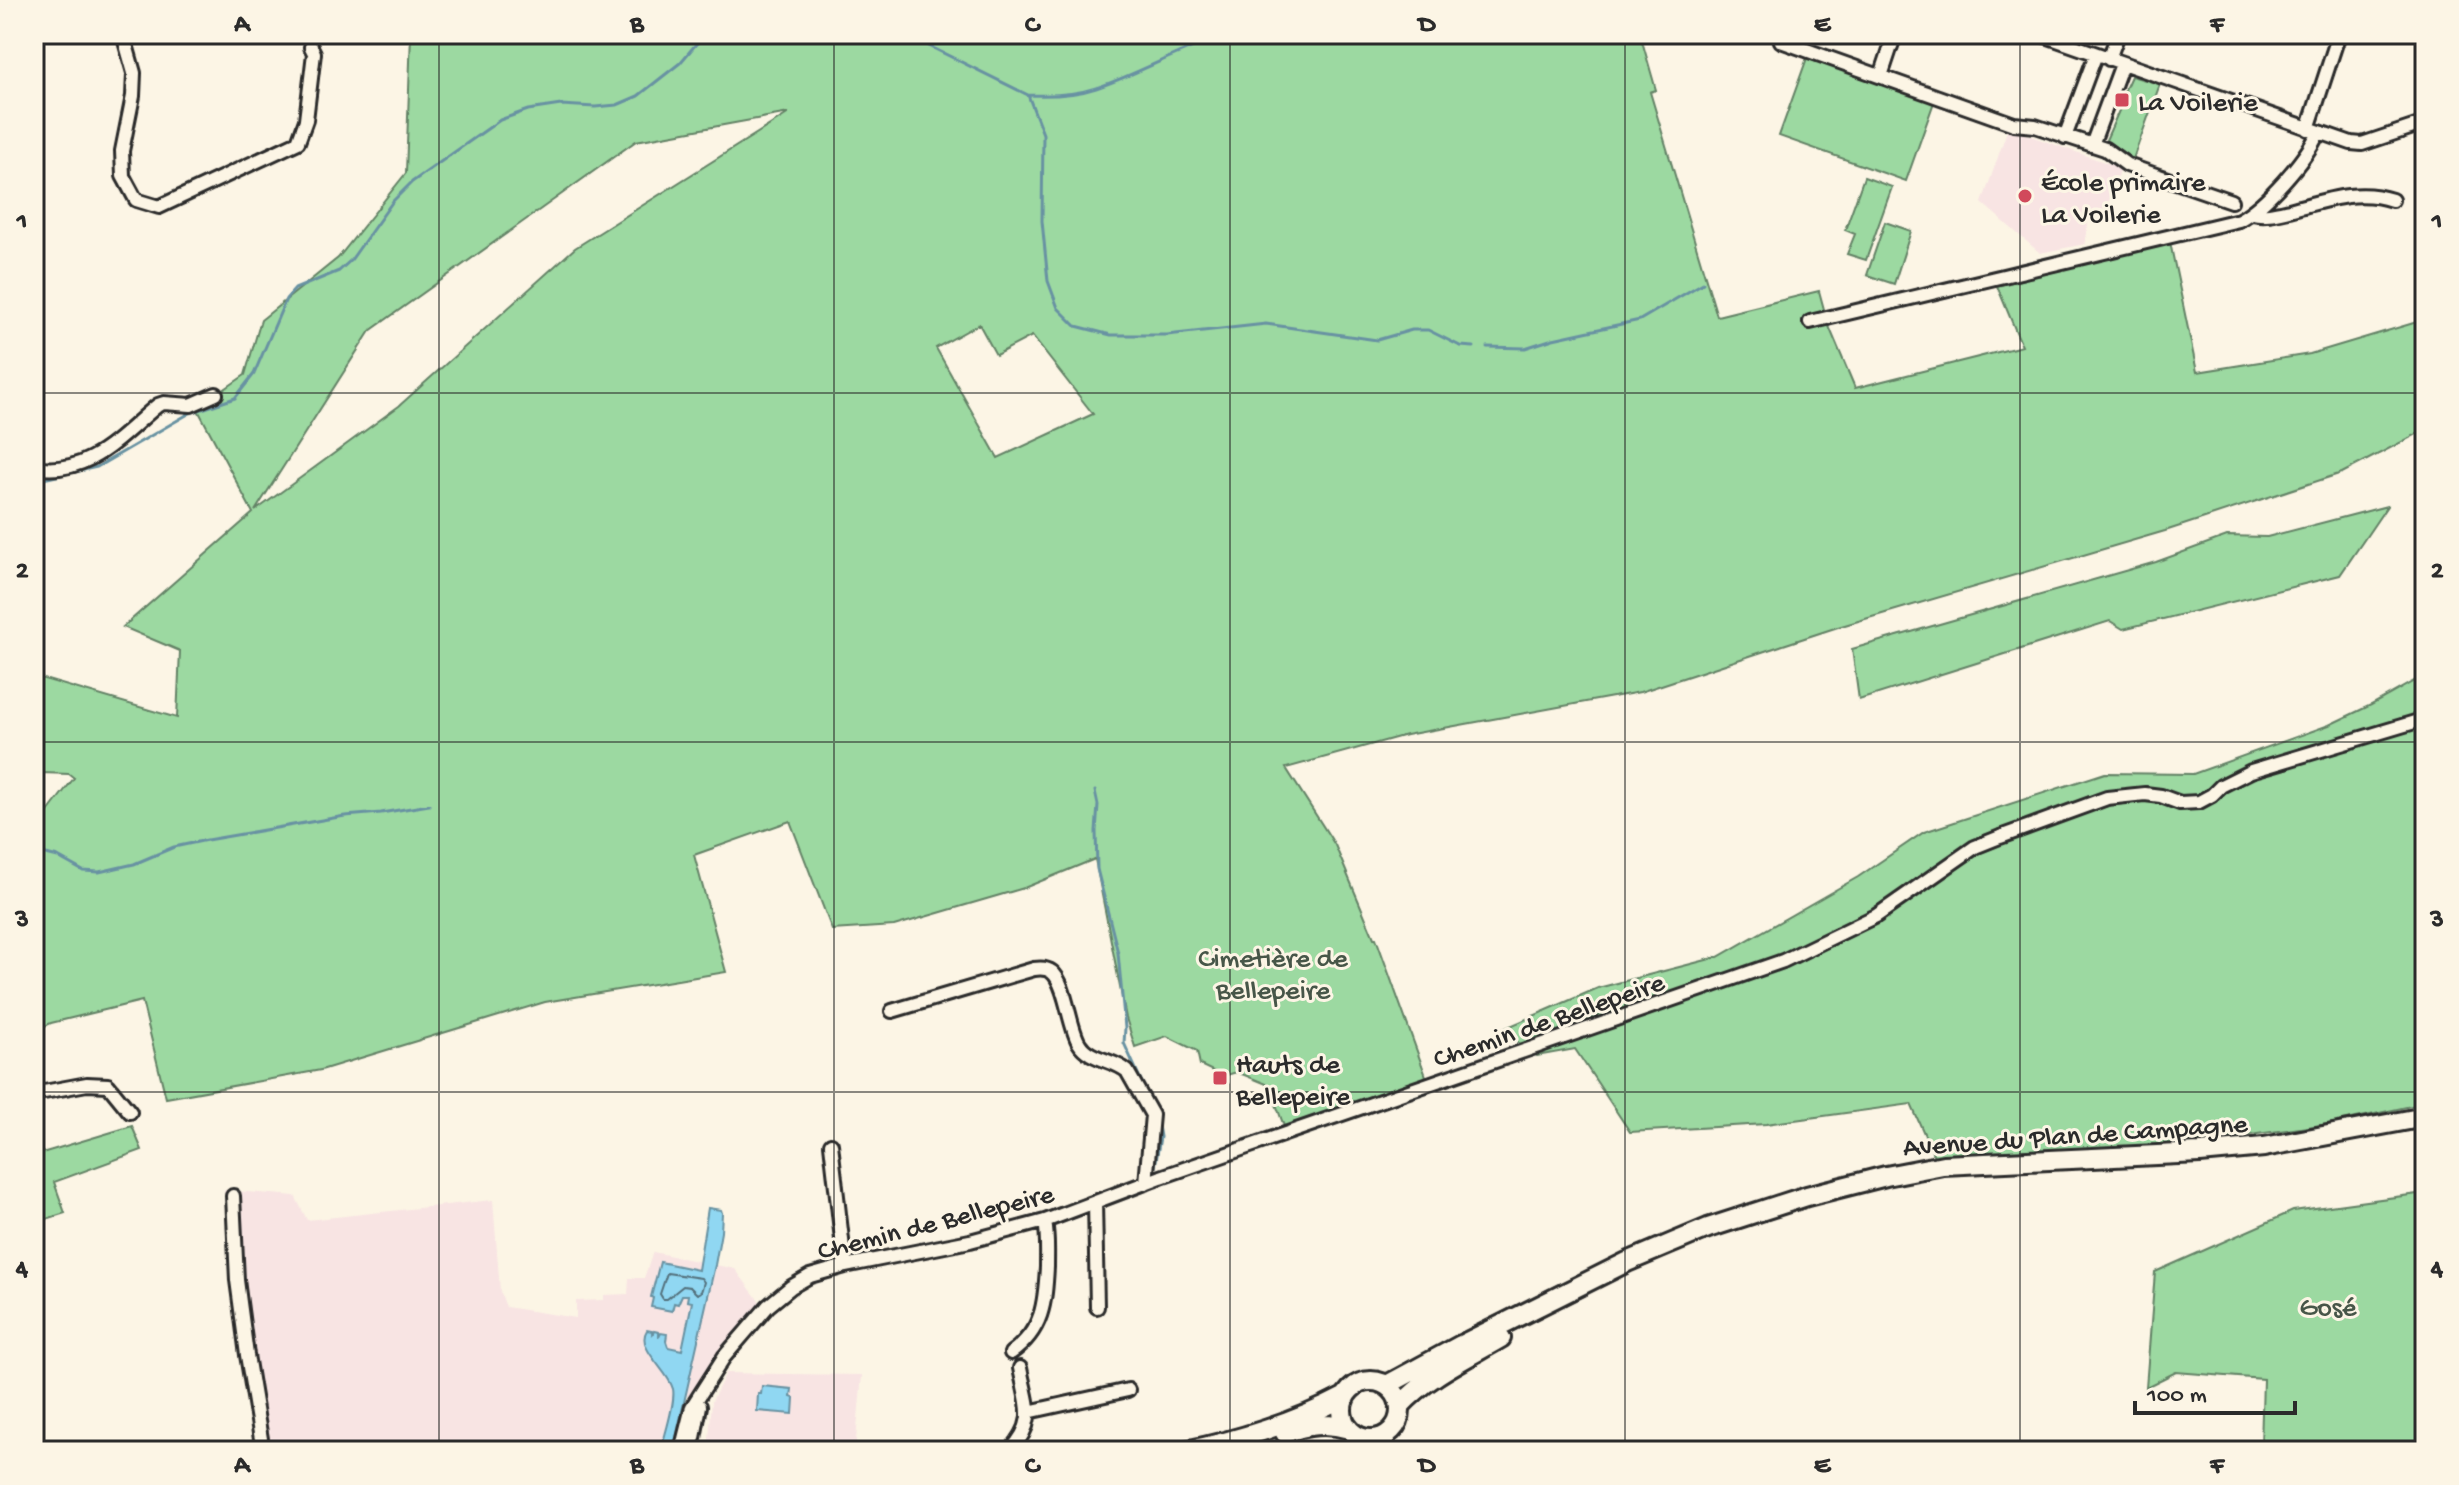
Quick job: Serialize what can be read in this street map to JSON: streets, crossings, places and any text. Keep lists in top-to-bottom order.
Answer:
{
  "streets": {
    "main road": ["Avenue du Plan de Campagne"],
    "street": ["Chemin de Bellepeire"]
  },
  "parks": ["Cimetière de Bellepeire", "Gosé"],
  "places": {
    "transit": ["La Voilerie", "Hauts de Bellepeire"],
    "other": ["École primaire La Voilerie"]
  },
  "scale_bar": "100 m",
  "grid": {
    "columns": [
      "A",
      "B",
      "C",
      "D",
      "E",
      "F"
    ],
    "rows": [
      "1",
      "2",
      "3",
      "4"
    ]
  }
}
